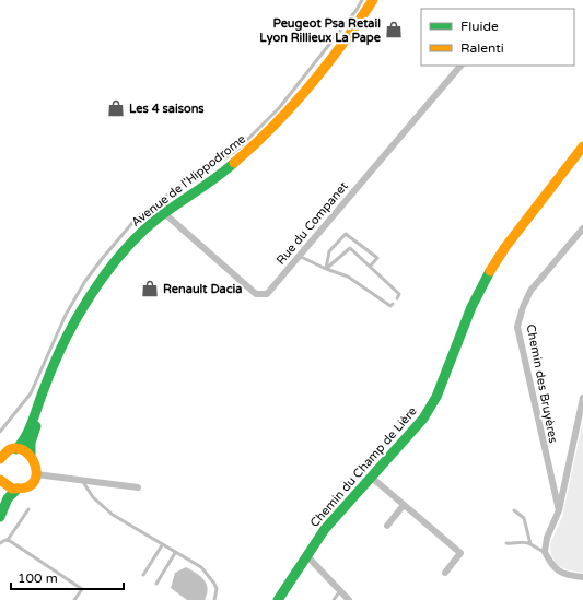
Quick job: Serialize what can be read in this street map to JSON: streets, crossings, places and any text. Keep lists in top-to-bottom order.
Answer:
{
  "streets": {
    "main road": ["Avenue de l'Hippodrome", "Chemin du Champ de Lière"],
    "street": ["Rue du Companet", "Chemin des Bruyères"]
  },
  "crossings": [
    ["Avenue de l'Hippodrome", "Rue du Companet"]
  ],
  "places": {
    "shop": ["Peugeot Psa Retail Lyon Rillieux La Pape", "Les 4 saisons", "Renault Dacia"]
  },
  "legend": ["Fluide", "Ralenti"],
  "scale_bar": "100 m"
}
